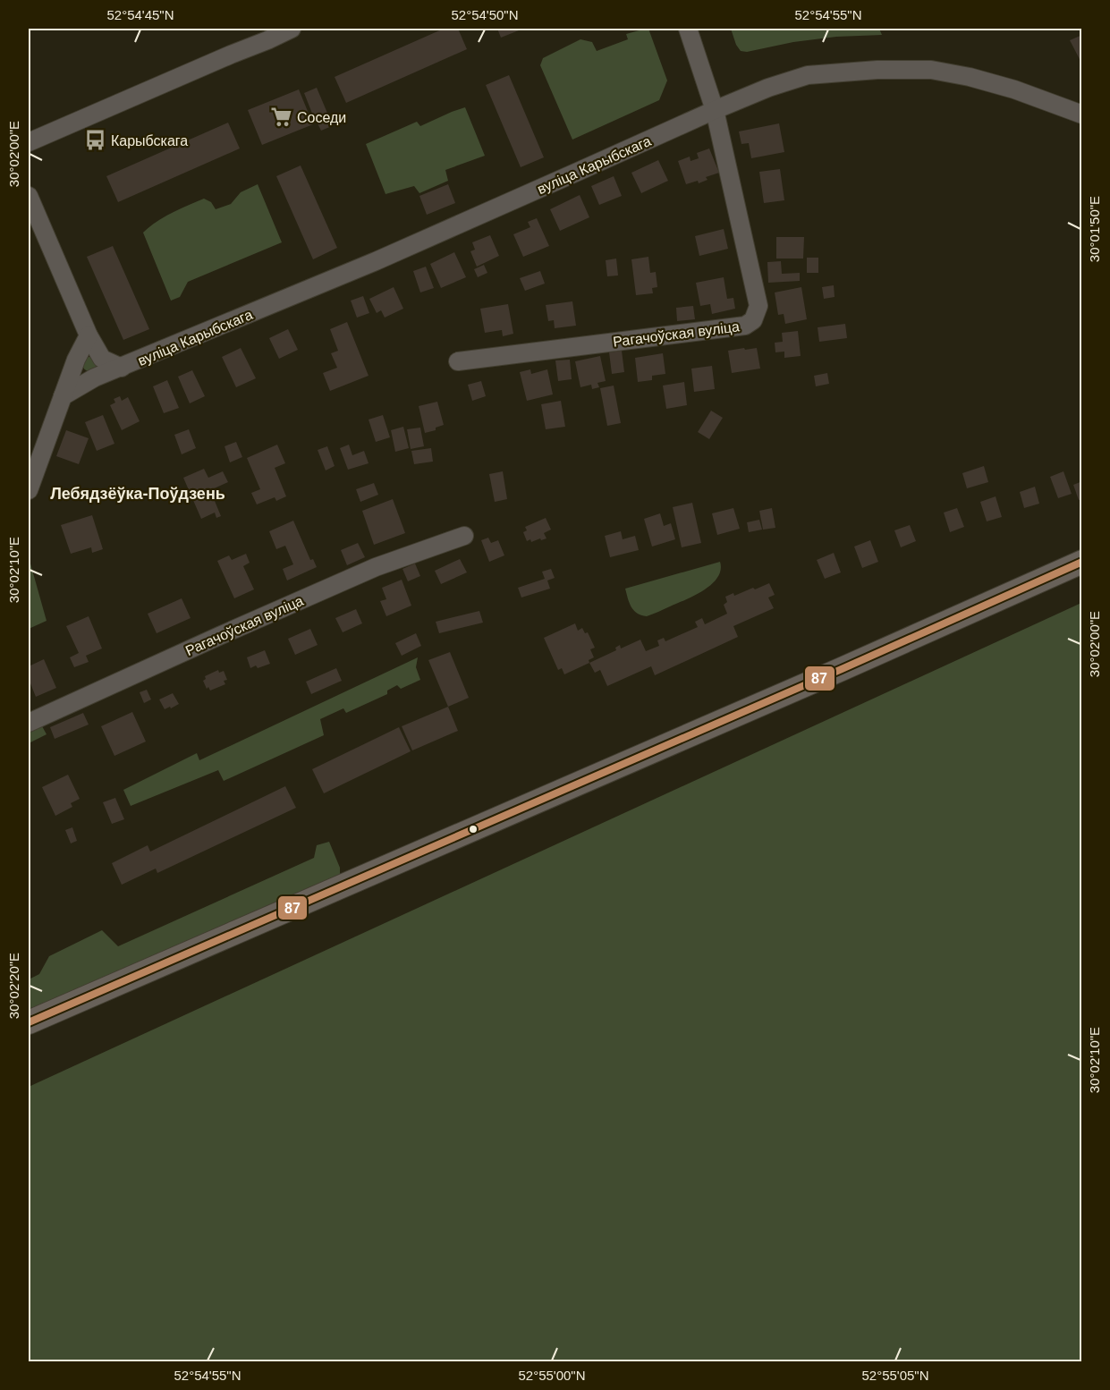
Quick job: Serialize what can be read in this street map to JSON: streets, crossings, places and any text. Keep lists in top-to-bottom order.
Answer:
{
  "streets": {
    "street": ["вуліца Карыбскага", "Рагачоўская вуліца"]
  },
  "crossings": [
    ["вуліца Карыбскага", "Рагачоўская вуліца"]
  ],
  "districts": ["Лебядзёўка-Поўдзень"],
  "places": {
    "supermarket": ["Соседи"],
    "bus stop": ["Карыбскага"]
  },
  "lines": ["transit line 87"],
  "coordinates": [
    "52°54'45\"N",
    "52°54'50\"N",
    "52°54'55\"N",
    "30°02'00\"E",
    "30°01'50\"E",
    "30°02'10\"E",
    "30°02'20\"E",
    "52°55'00\"N",
    "52°55'05\"N"
  ]
}
